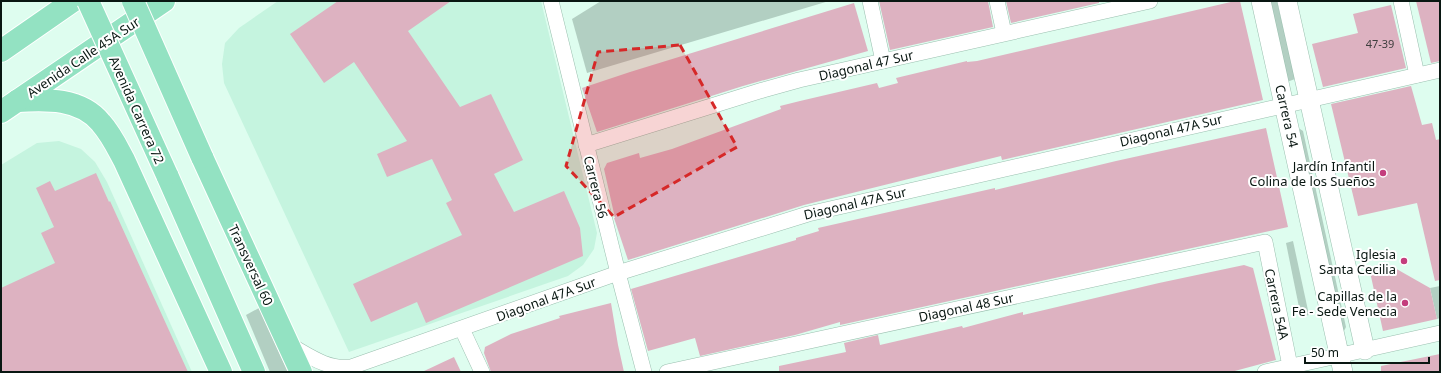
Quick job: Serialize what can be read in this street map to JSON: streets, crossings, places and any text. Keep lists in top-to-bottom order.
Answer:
{
  "streets": {
    "highway": ["Avenida Calle 45A Sur", "Avenida Carrera 72", "Transversal 60"],
    "street": [
      "Diagonal 47 Sur",
      "Carrera 54",
      "Diagonal 47A Sur",
      "Carrera 56",
      "Carrera 54A",
      "Diagonal 48 Sur"
    ]
  },
  "crossings": [
    ["Diagonal 47 Sur", "Carrera 56"],
    ["Carrera 54", "Diagonal 47A Sur"],
    ["Diagonal 47A Sur", "Carrera 56"],
    ["Diagonal 47A Sur", "Transversal 60"],
    ["Carrera 54A", "Diagonal 48 Sur"]
  ],
  "places": ["Jardín Infantil Colina de los Sueños", "Iglesia Santa Cecilia", "Capillas de la Fe - Sede Venecia"],
  "house_numbers": ["47-39"],
  "scale_bar": "50 m"
}
